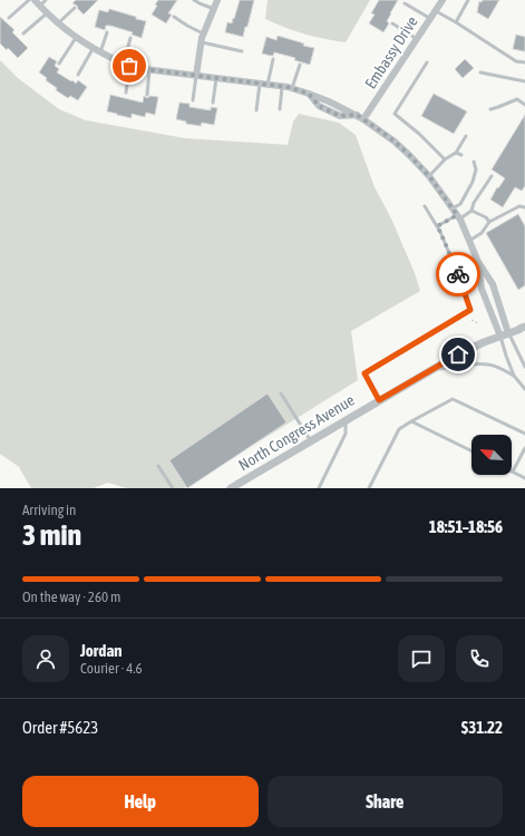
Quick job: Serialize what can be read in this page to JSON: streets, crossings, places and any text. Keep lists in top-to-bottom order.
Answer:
{
  "streets": {
    "street": ["Embassy Drive", "North Congress Avenue"]
  },
  "north": "top left",
  "page": {
    "heading": ["3 min", "Arriving in", "18:51–18:56"],
    "panel": [
      "Jordan",
      "Courier · 4.6",
      "Order #5623",
      "$31.22"
    ],
    "bar": "On the way · 260 m",
    "buttons": ["Help", "Share"]
  }
}
